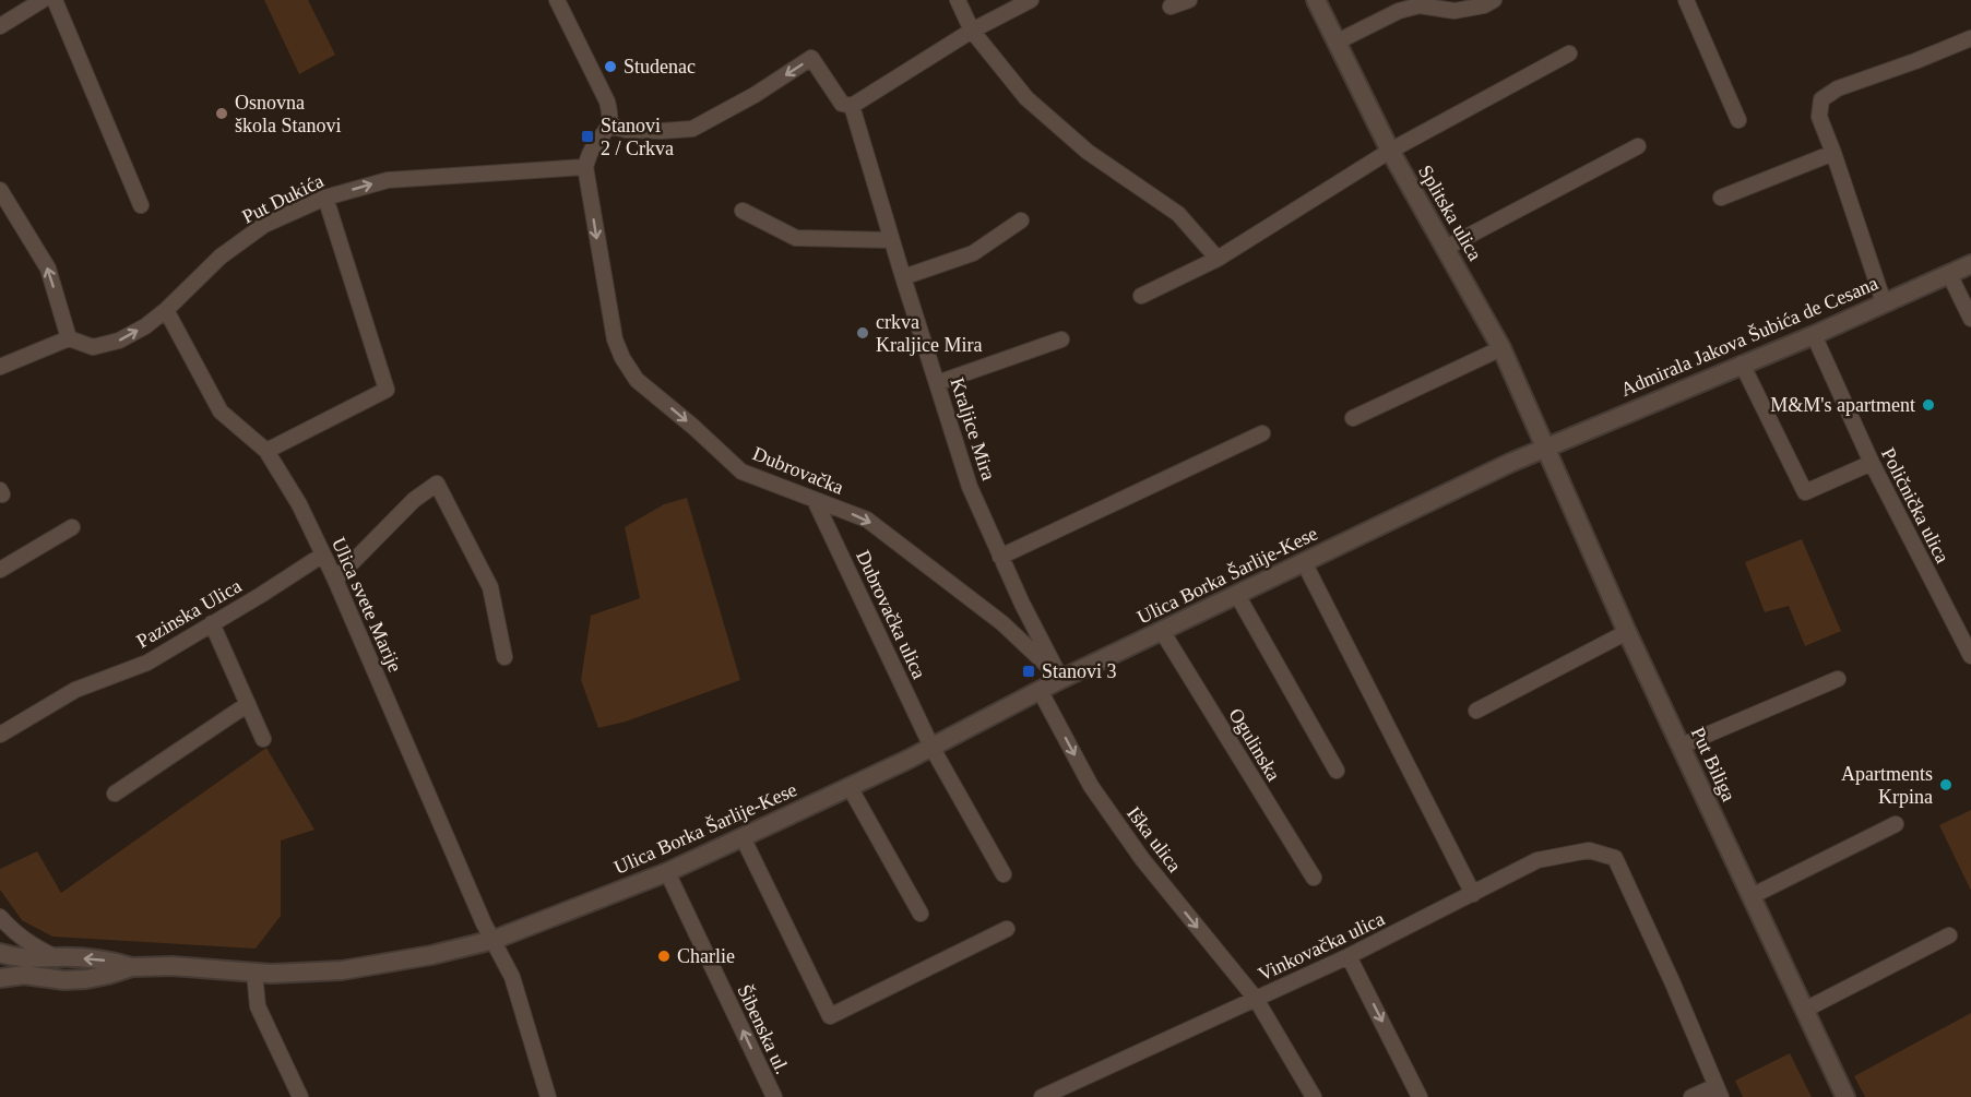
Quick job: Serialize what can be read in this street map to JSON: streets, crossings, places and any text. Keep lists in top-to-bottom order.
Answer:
{
  "streets": {
    "street": [
      "Put Dukića",
      "Splitska ulica",
      "Admirala Jakova Šubića de Cesana",
      "Kraljice Mira",
      "Dubrovačka",
      "Poličnička ulica",
      "Ulica Borka Šarlije-Kese",
      "Ulica svete Marije",
      "Pazinska Ulica",
      "Dubrovačka ulica",
      "Ogulinska",
      "Put Biliga",
      "Iška ulica",
      "Vinkovačka ulica",
      "Šibenska ul."
    ]
  },
  "crossings": [
    ["Put Dukića", "Dubrovačka"],
    ["Put Dukića", "Ulica svete Marije"],
    ["Splitska ulica", "Admirala Jakova Šubića de Cesana"],
    ["Splitska ulica", "Ulica Borka Šarlije-Kese"],
    ["Splitska ulica", "Put Biliga"],
    ["Admirala Jakova Šubića de Cesana", "Poličnička ulica"],
    ["Admirala Jakova Šubića de Cesana", "Ulica Borka Šarlije-Kese"],
    ["Admirala Jakova Šubića de Cesana", "Put Biliga"],
    ["Kraljice Mira", "Dubrovačka"],
    ["Kraljice Mira", "Ulica Borka Šarlije-Kese"],
    ["Dubrovačka", "Ulica Borka Šarlije-Kese"],
    ["Dubrovačka", "Dubrovačka ulica"],
    ["Ulica Borka Šarlije-Kese", "Ulica svete Marije"],
    ["Ulica Borka Šarlije-Kese", "Dubrovačka ulica"],
    ["Ulica Borka Šarlije-Kese", "Ogulinska"],
    ["Ulica Borka Šarlije-Kese", "Put Biliga"],
    ["Ulica Borka Šarlije-Kese", "Iška ulica"],
    ["Ulica Borka Šarlije-Kese", "Šibenska ul."],
    ["Ulica svete Marije", "Pazinska Ulica"],
    ["Iška ulica", "Vinkovačka ulica"]
  ],
  "one_way": ["Put Dukića", "Dubrovačka", "Šibenska ul."],
  "places": {
    "other": [
      "Studenac",
      "Osnovna škola Stanovi",
      "crkva Kraljice Mira",
      "M&M's apartment",
      "Apartments Krpina",
      "Charlie"
    ],
    "transit": ["Stanovi 2 / Crkva", "Stanovi 3"]
  }
}
